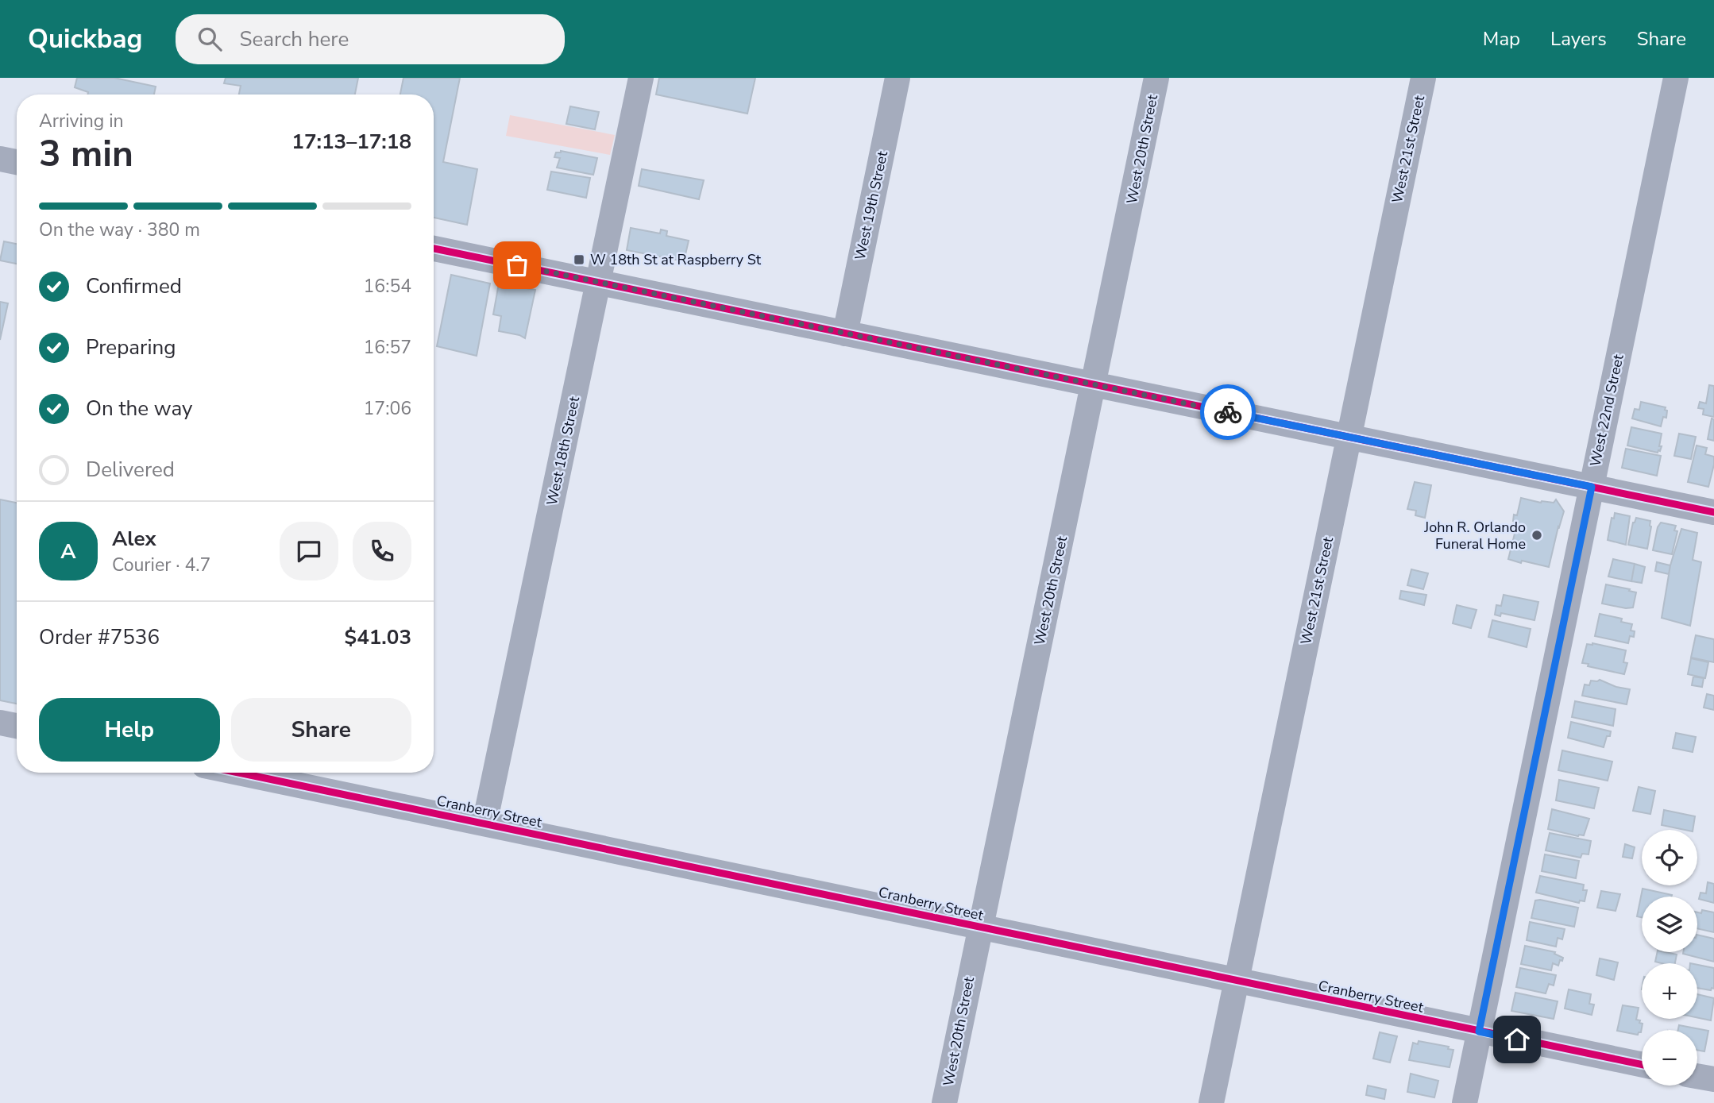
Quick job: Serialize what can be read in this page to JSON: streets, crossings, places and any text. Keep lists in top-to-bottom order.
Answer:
{
  "streets": {
    "street": [
      "West 20th Street",
      "West 21st Street",
      "West 19th Street",
      "West 22nd Street",
      "West 18th Street",
      "Cranberry Street"
    ]
  },
  "crossings": [
    ["West 20th Street", "Cranberry Street"],
    ["West 21st Street", "Cranberry Street"],
    ["West 22nd Street", "Cranberry Street"],
    ["West 18th Street", "Cranberry Street"]
  ],
  "places": {
    "transit": ["W 18th St at Raspberry St"],
    "other": ["John R. Orlando Funeral Home"]
  },
  "page": {
    "header": "Quickbag",
    "search": "Search here",
    "nav": ["Map", "Layers", "Share"],
    "heading": ["3 min", "Arriving in", "17:13–17:18"],
    "panel": [
      "Alex",
      "Courier · 4.7",
      "Order #7536",
      "$41.03"
    ],
    "bar": "On the way · 380 m",
    "list": [
      ["Confirmed", "16:54"],
      ["Preparing", "16:57"],
      ["On the way", "17:06"],
      "Delivered"
    ],
    "round": "A",
    "buttons": ["Help", "Share"],
    "map_buttons": ["+", "−"]
  }
}
